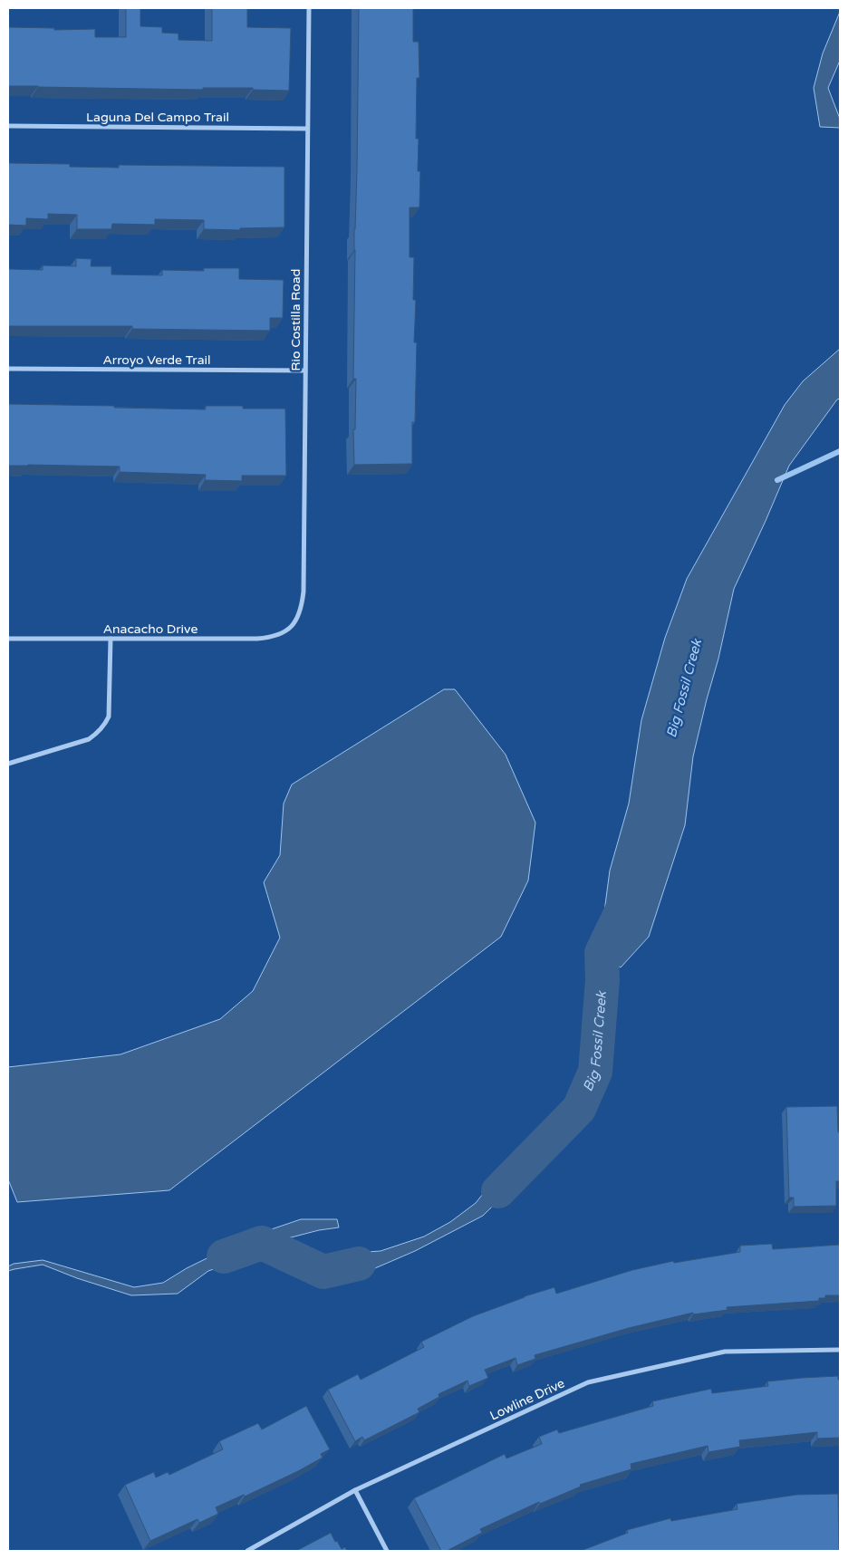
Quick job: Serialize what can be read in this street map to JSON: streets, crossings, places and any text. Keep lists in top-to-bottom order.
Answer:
{
  "streets": {
    "street": [
      "Laguna Del Campo Trail",
      "Rio Costilla Road",
      "Arroyo Verde Trail",
      "Anacacho Drive",
      "Lowline Drive"
    ]
  },
  "crossings": [
    ["Laguna Del Campo Trail", "Rio Costilla Road"],
    ["Rio Costilla Road", "Arroyo Verde Trail"],
    ["Rio Costilla Road", "Anacacho Drive"]
  ],
  "water": ["Big Fossil Creek"]
}
